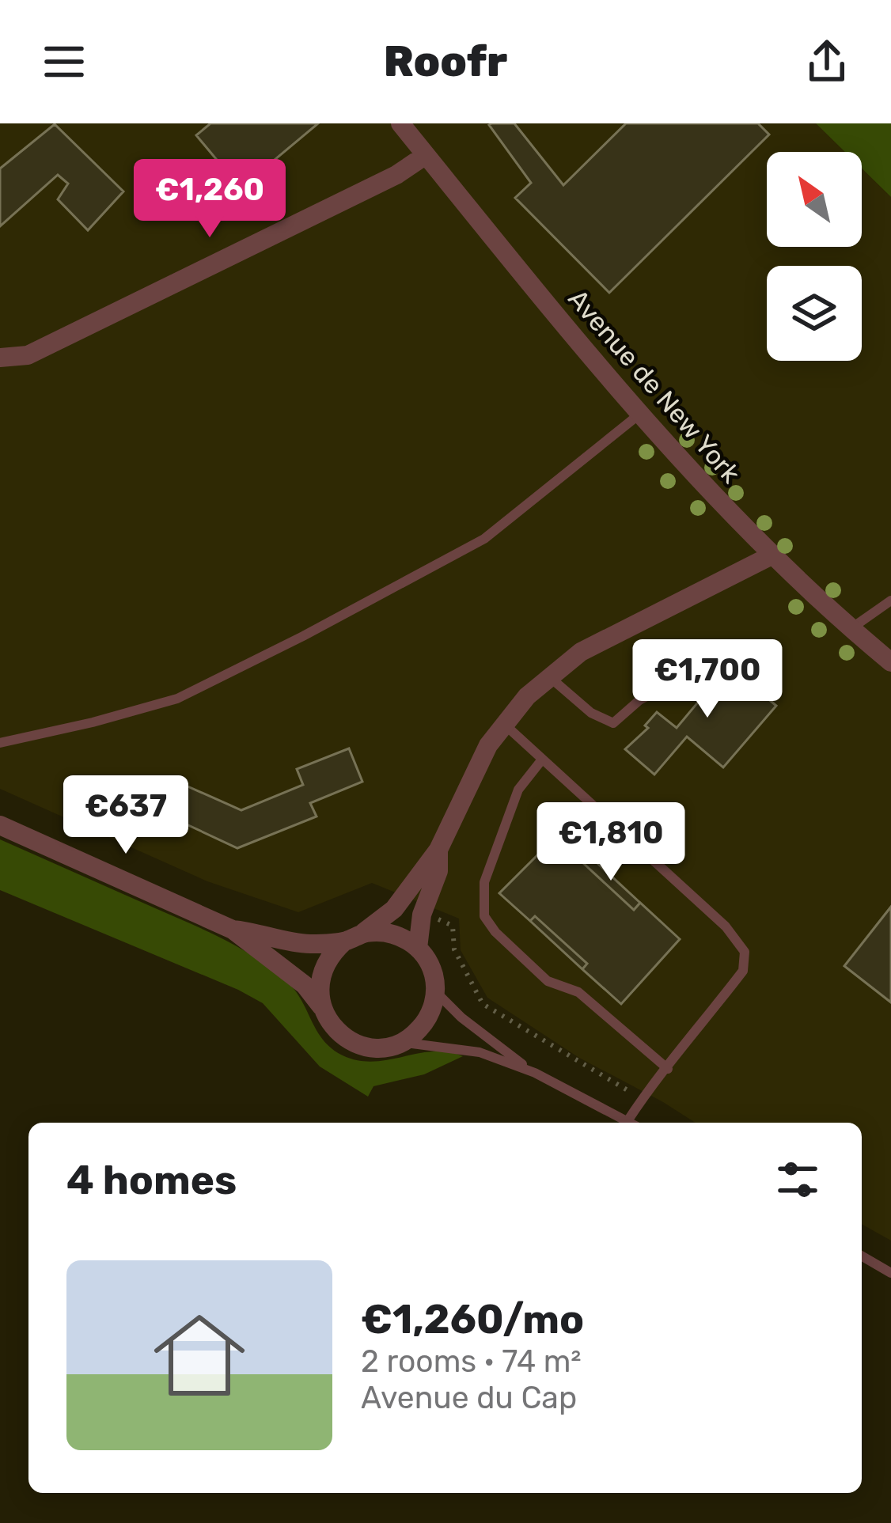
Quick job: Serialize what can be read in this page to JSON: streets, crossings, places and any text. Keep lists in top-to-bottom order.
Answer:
{
  "streets": {
    "street": ["Avenue de New York"]
  },
  "north": "top left",
  "page": {
    "header": "Roofr",
    "price": [
      "€1,260",
      "€1,700",
      "€637",
      "€1,810"
    ],
    "heading": "4 homes",
    "list": [
      {
        "name": "€1,260/mo",
        "note": "2 rooms · 74 m² · Avenue du Cap"
      }
    ]
  }
}
